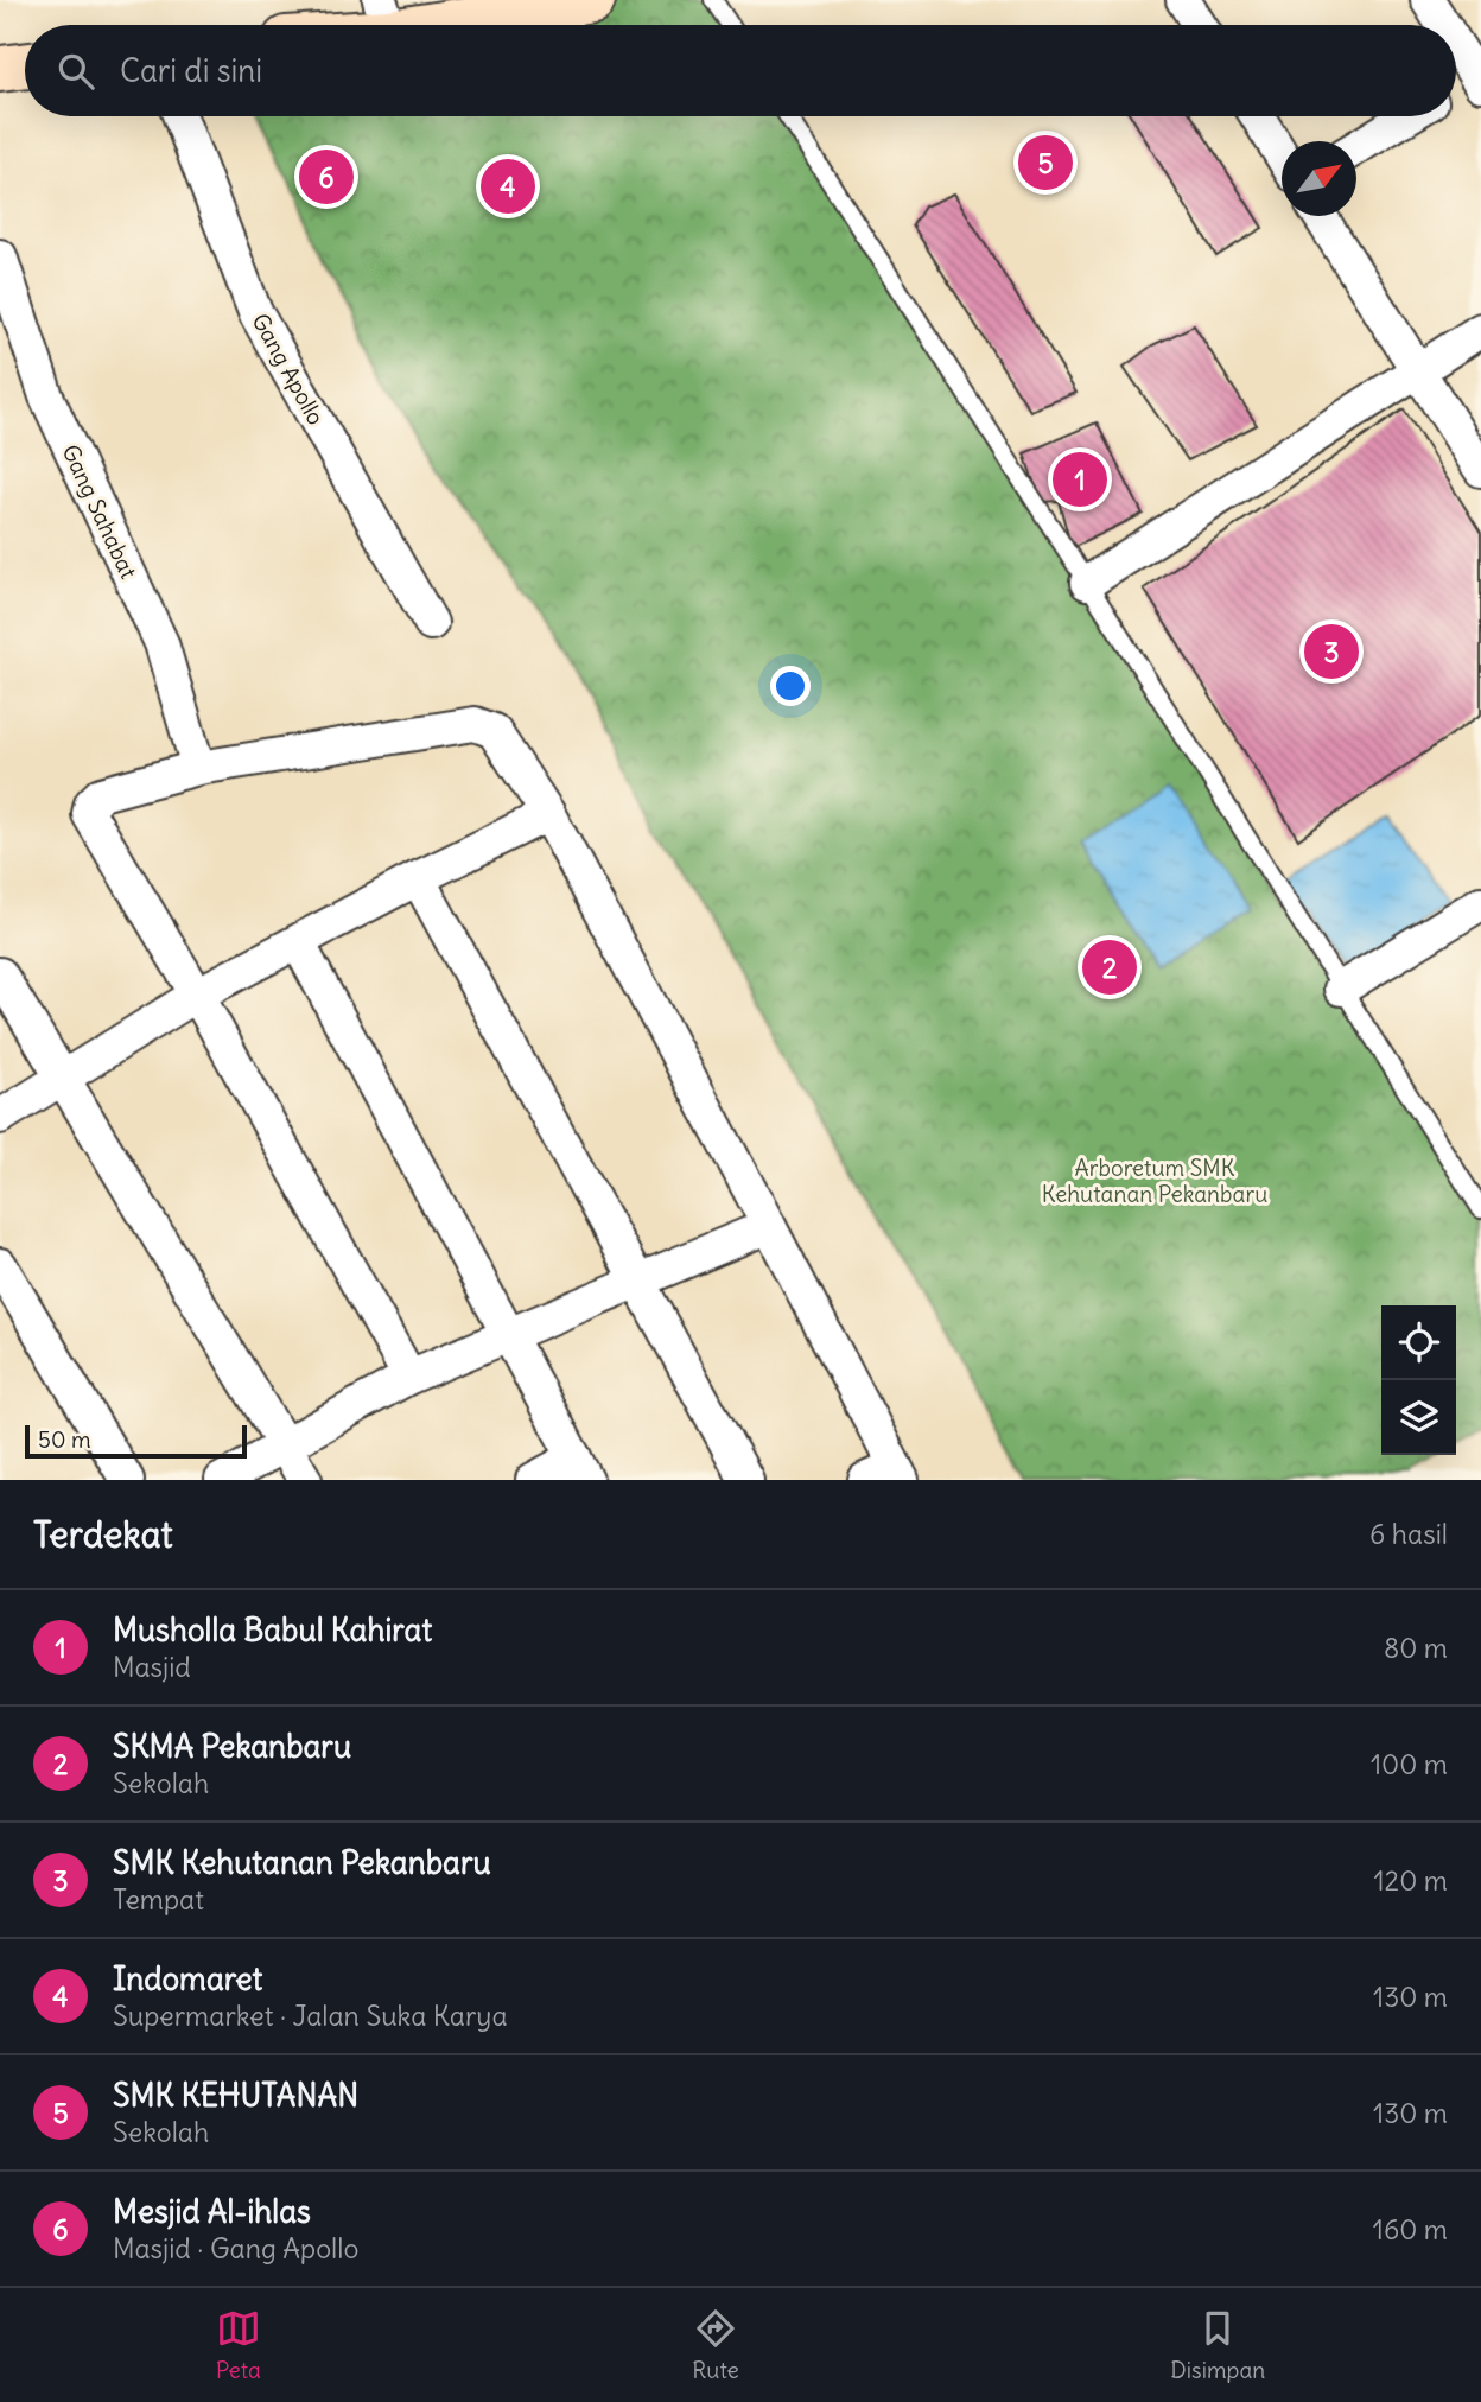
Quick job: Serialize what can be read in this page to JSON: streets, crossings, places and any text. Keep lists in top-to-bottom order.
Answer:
{
  "streets": {
    "street": ["Gang Apollo", "Gang Sahabat"]
  },
  "parks": ["Arboretum SMK Kehutanan Pekanbaru"],
  "scale_bar": "50 m",
  "north": "top right",
  "page": {
    "search": "Cari di sini",
    "pins": [
      "5",
      "6",
      "4",
      "1",
      "3",
      "2"
    ],
    "scale": "50 m",
    "heading": ["Terdekat", "6 hasil"],
    "list": [
      {
        "mark": "1",
        "name": "Musholla Babul Kahirat",
        "note": "Masjid",
        "value": "80 m"
      },
      {
        "mark": "2",
        "name": "SKMA Pekanbaru",
        "note": "Sekolah",
        "value": "100 m"
      },
      {
        "mark": "3",
        "name": "SMK Kehutanan Pekanbaru",
        "note": "Tempat",
        "value": "120 m"
      },
      {
        "mark": "4",
        "name": "Indomaret",
        "note": "Supermarket · Jalan Suka Karya",
        "value": "130 m"
      },
      {
        "mark": "5",
        "name": "SMK KEHUTANAN",
        "note": "Sekolah",
        "value": "130 m"
      },
      {
        "mark": "6",
        "name": "Mesjid Al-ihlas",
        "note": "Masjid · Gang Apollo",
        "value": "160 m"
      }
    ],
    "nav": ["Peta", "Rute", "Disimpan"]
  }
}
